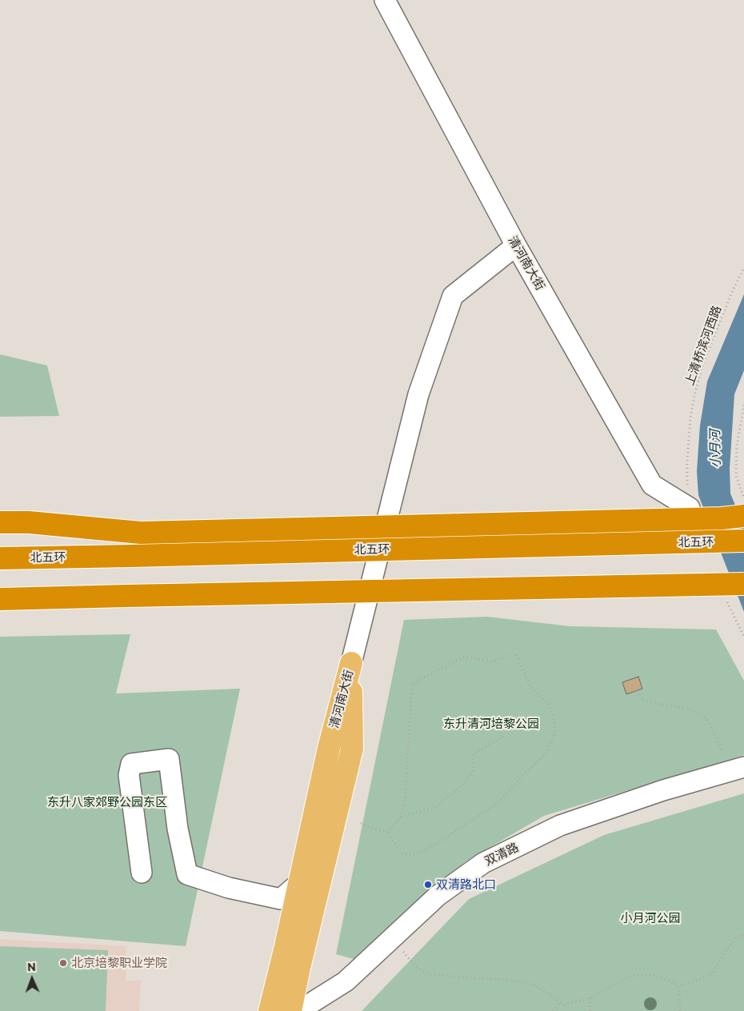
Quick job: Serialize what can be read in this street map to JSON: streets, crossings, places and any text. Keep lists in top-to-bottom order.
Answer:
{
  "streets": {
    "highway": ["北五环"],
    "main road": ["清河南大街"],
    "street": ["双清路"],
    "path": ["上清桥滨河西路"]
  },
  "crossings": [
    ["清河南大街", "上清桥滨河西路"]
  ],
  "water": ["小月河"],
  "parks": ["东升清河培黎公园", "东升八家郊野公园东区", "小月河公园"],
  "places": ["双清路北口", "北京培黎职业学院"],
  "north": "top"
}
